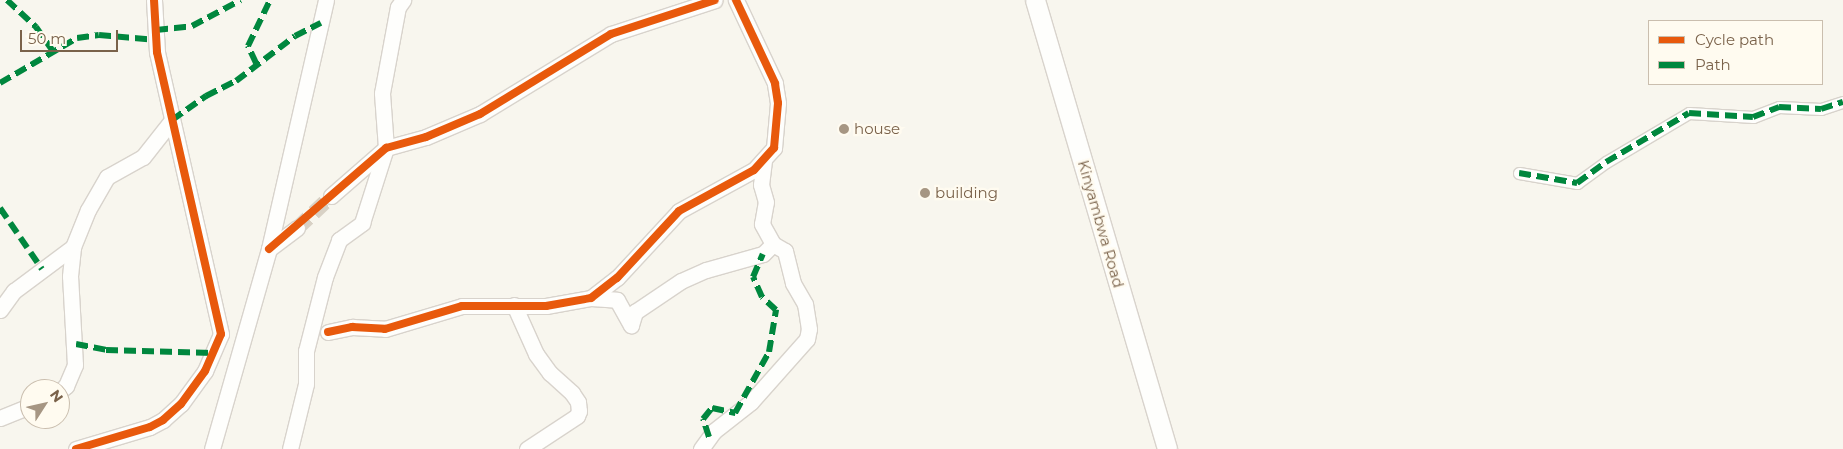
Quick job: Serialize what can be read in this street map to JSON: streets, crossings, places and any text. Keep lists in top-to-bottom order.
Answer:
{
  "streets": {
    "street": ["Kinyambwa Road"]
  },
  "places": ["house", "building"],
  "legend": ["Cycle path", "Path"],
  "scale_bar": "50 m",
  "north": "top right"
}
